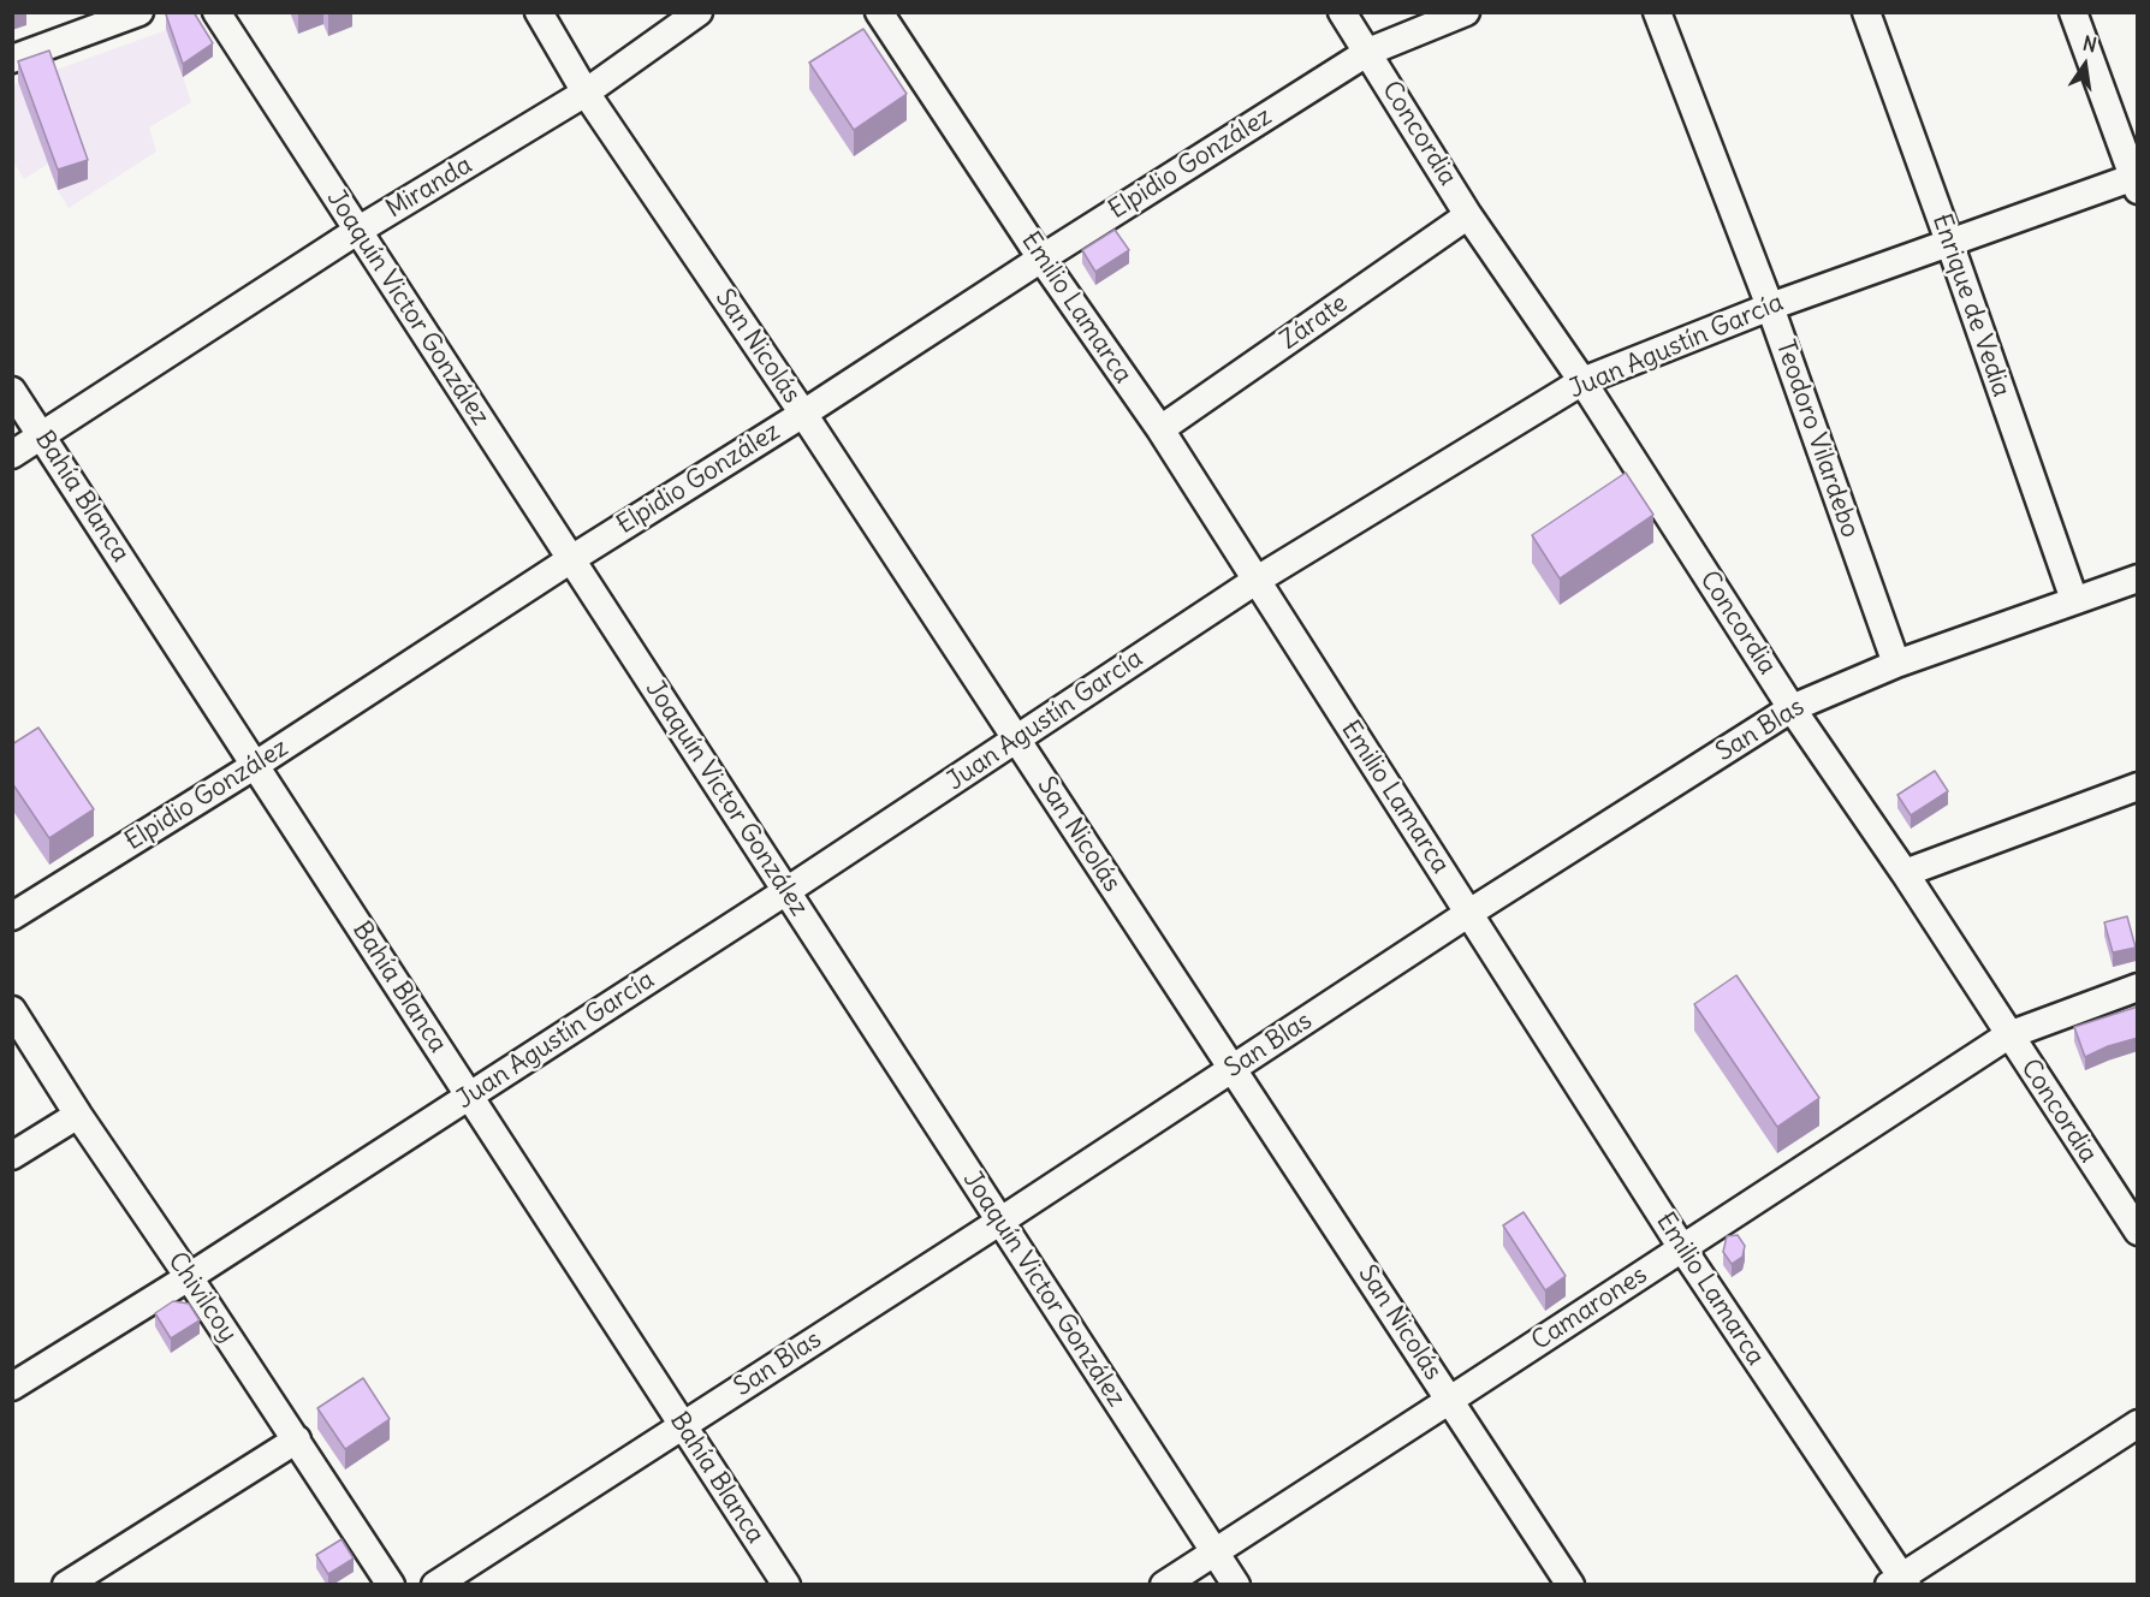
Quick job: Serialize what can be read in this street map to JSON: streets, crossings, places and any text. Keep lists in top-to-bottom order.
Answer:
{
  "streets": {
    "street": [
      "Concordia",
      "Elpidio González",
      "Miranda",
      "Enrique de Vedia",
      "Joaquín Victor González",
      "Emilio Lamarca",
      "Zárate",
      "San Nicolás",
      "Juan Agustín García",
      "Teodoro Vilardebo",
      "Bahía Blanca",
      "San Blas",
      "Chivilcoy",
      "Camarones"
    ]
  },
  "crossings": [
    ["Concordia", "Elpidio González"],
    ["Concordia", "Zárate"],
    ["Concordia", "Juan Agustín García"],
    ["Concordia", "San Blas"],
    ["Concordia", "Camarones"],
    ["Elpidio González", "Joaquín Victor González"],
    ["Elpidio González", "Emilio Lamarca"],
    ["Elpidio González", "San Nicolás"],
    ["Elpidio González", "Bahía Blanca"],
    ["Miranda", "Joaquín Victor González"],
    ["Miranda", "San Nicolás"],
    ["Miranda", "Bahía Blanca"],
    ["Enrique de Vedia", "Juan Agustín García"],
    ["Enrique de Vedia", "San Blas"],
    ["Joaquín Victor González", "Juan Agustín García"],
    ["Joaquín Victor González", "San Blas"],
    ["Joaquín Victor González", "Camarones"],
    ["Emilio Lamarca", "Zárate"],
    ["Emilio Lamarca", "Juan Agustín García"],
    ["Emilio Lamarca", "San Blas"],
    ["Emilio Lamarca", "Camarones"],
    ["San Nicolás", "Juan Agustín García"],
    ["San Nicolás", "San Blas"],
    ["San Nicolás", "Camarones"],
    ["Juan Agustín García", "Teodoro Vilardebo"],
    ["Juan Agustín García", "Bahía Blanca"],
    ["Juan Agustín García", "Chivilcoy"],
    ["Teodoro Vilardebo", "San Blas"],
    ["Bahía Blanca", "San Blas"]
  ],
  "north": "top"
}
